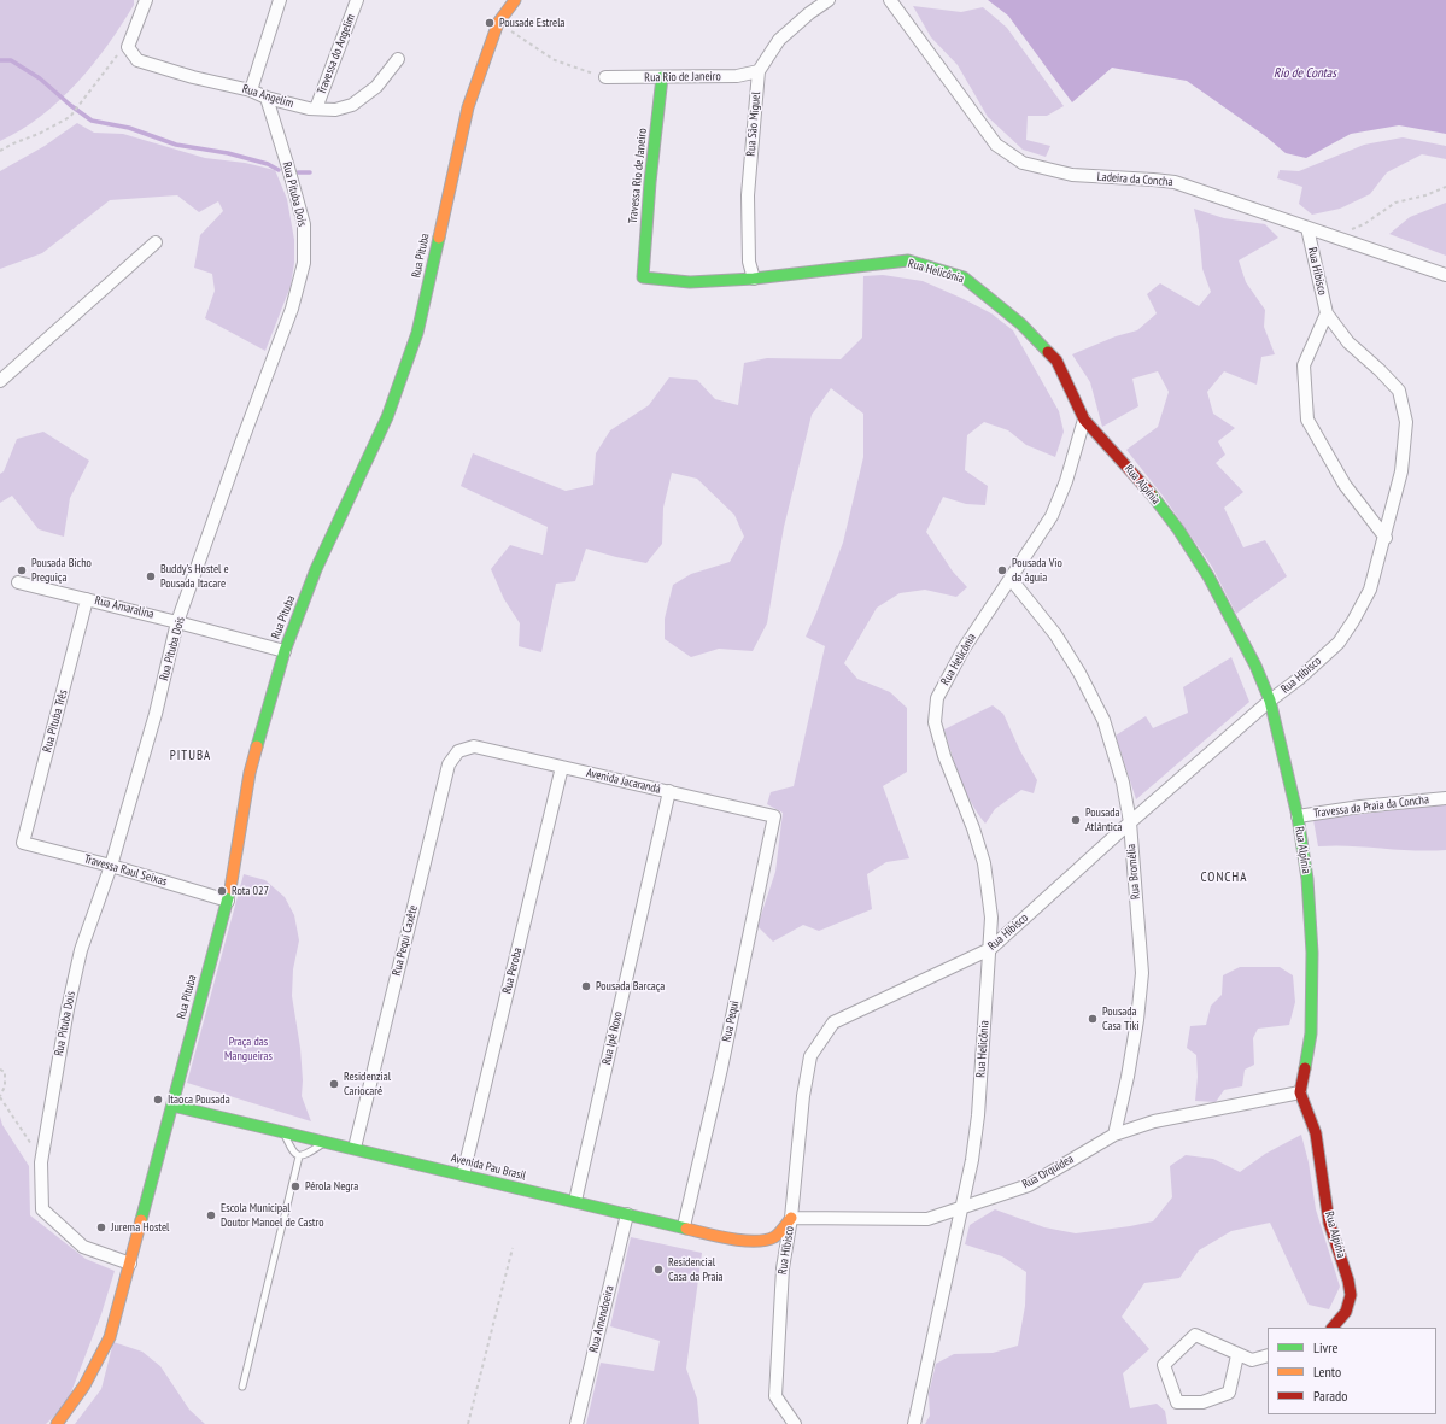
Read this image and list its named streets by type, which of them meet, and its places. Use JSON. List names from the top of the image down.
{
  "streets": {
    "street": [
      "Travessa do Angelim",
      "Rua Rio de Janeiro",
      "Rua Angelim",
      "Rua São Miguel",
      "Travessa Rio de Janeiro",
      "Ladeira da Concha",
      "Rua Pituba Dois",
      "Rua Pituba",
      "Rua Helicônia",
      "Rua Hibisco",
      "Rua Alpínia",
      "Rua Amaralina",
      "Rua Pituba Três",
      "Avenida Jacarandá",
      "Travessa da Praia da Concha",
      "Travessa Raul Seixas",
      "Rua Bromélia",
      "Rua Pequi Caxête",
      "Rua Peroba",
      "Rua Pequi",
      "Rua Ipê Roxo",
      "Avenida Pau Brasil",
      "Rua Orquídea",
      "Rua Amendoeira"
    ]
  },
  "crossings": [
    ["Travessa do Angelim", "Rua Angelim"],
    ["Rua Rio de Janeiro", "Rua São Miguel"],
    ["Rua Rio de Janeiro", "Travessa Rio de Janeiro"],
    ["Rua Angelim", "Rua Pituba Dois"],
    ["Rua São Miguel", "Rua Helicônia"],
    ["Travessa Rio de Janeiro", "Rua Helicônia"],
    ["Ladeira da Concha", "Rua Hibisco"],
    ["Rua Pituba Dois", "Rua Pituba"],
    ["Rua Pituba Dois", "Rua Amaralina"],
    ["Rua Pituba Dois", "Travessa Raul Seixas"],
    ["Rua Pituba", "Rua Amaralina"],
    ["Rua Pituba", "Travessa Raul Seixas"],
    ["Rua Pituba", "Avenida Pau Brasil"],
    ["Rua Helicônia", "Rua Hibisco"],
    ["Rua Helicônia", "Rua Alpínia"],
    ["Rua Helicônia", "Rua Bromélia"],
    ["Rua Helicônia", "Rua Orquídea"],
    ["Rua Hibisco", "Rua Alpínia"],
    ["Rua Hibisco", "Rua Bromélia"],
    ["Rua Hibisco", "Avenida Pau Brasil"],
    ["Rua Hibisco", "Rua Orquídea"],
    ["Rua Alpínia", "Travessa da Praia da Concha"],
    ["Rua Alpínia", "Rua Orquídea"],
    ["Rua Amaralina", "Rua Pituba Três"],
    ["Rua Pituba Três", "Travessa Raul Seixas"],
    ["Avenida Jacarandá", "Rua Pequi Caxête"],
    ["Avenida Jacarandá", "Rua Peroba"],
    ["Avenida Jacarandá", "Rua Pequi"],
    ["Avenida Jacarandá", "Rua Ipê Roxo"],
    ["Rua Bromélia", "Rua Orquídea"],
    ["Rua Pequi Caxête", "Avenida Pau Brasil"],
    ["Rua Peroba", "Avenida Pau Brasil"],
    ["Rua Pequi", "Avenida Pau Brasil"],
    ["Rua Ipê Roxo", "Avenida Pau Brasil"],
    ["Avenida Pau Brasil", "Rua Orquídea"],
    ["Avenida Pau Brasil", "Rua Amendoeira"]
  ],
  "districts": ["PITUBA", "CONCHA"],
  "water": ["Rio de Contas"],
  "parks": ["Praça das Mangueiras"],
  "places": [
    "Pousade Estrela",
    "Pousada Bicho Preguiça",
    "Pousada Vio da águia",
    "Buddy's Hostel e Pousada Itacare",
    "Pousada Atlântica",
    "Rota 027",
    "Pousada Barcaça",
    "Pousada Casa Tiki",
    "Residenzial Cariocaré",
    "Itaoca Pousada",
    "Pérola Negra",
    "Escola Municipal Doutor Manoel de Castro",
    "Jurema Hostel",
    "Residencial Casa da Praia"
  ],
  "legend": ["Livre", "Lento", "Parado"]
}
